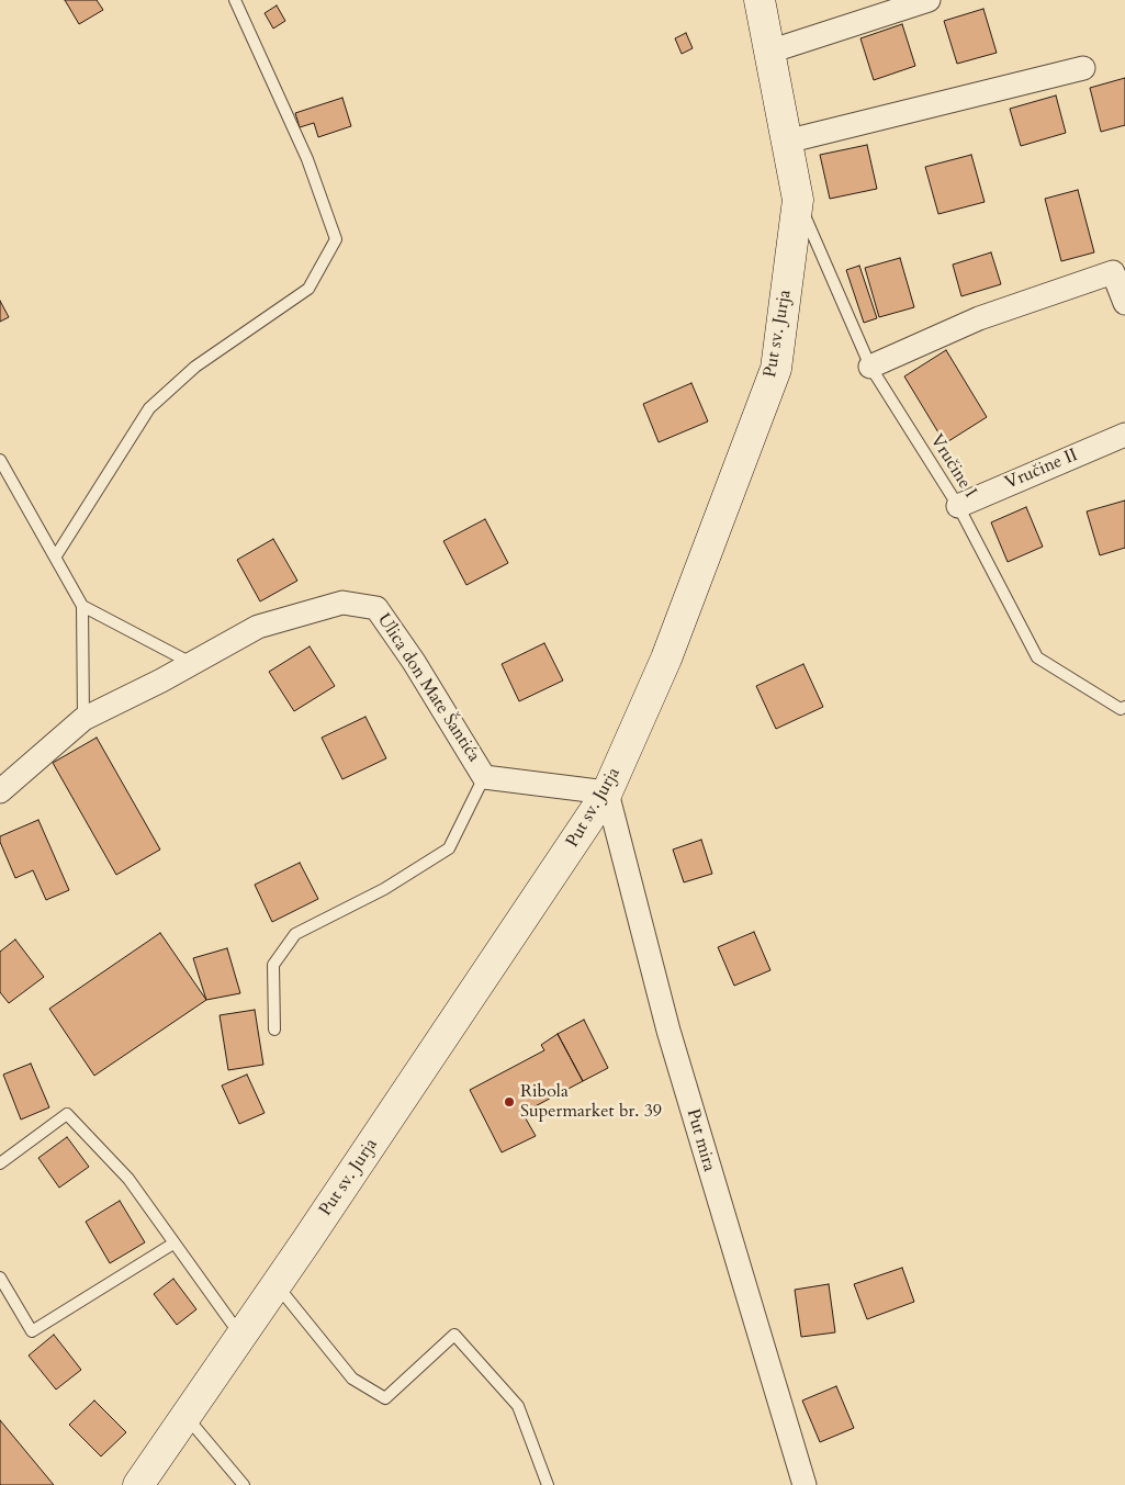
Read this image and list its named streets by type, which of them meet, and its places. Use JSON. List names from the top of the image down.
{
  "streets": {
    "street": [
      "Put sv. Jurja",
      "Vručine II",
      "Ulica don Mate Šantića",
      "Put mira"
    ],
    "lane": ["Vručine I"]
  },
  "crossings": [
    ["Put sv. Jurja", "Vručine I"],
    ["Put sv. Jurja", "Ulica don Mate Šantića"],
    ["Put sv. Jurja", "Put mira"],
    ["Vručine I", "Vručine II"],
    ["Ulica don Mate Šantića", "Put mira"]
  ],
  "places": ["Ribola Supermarket br. 39"]
}
